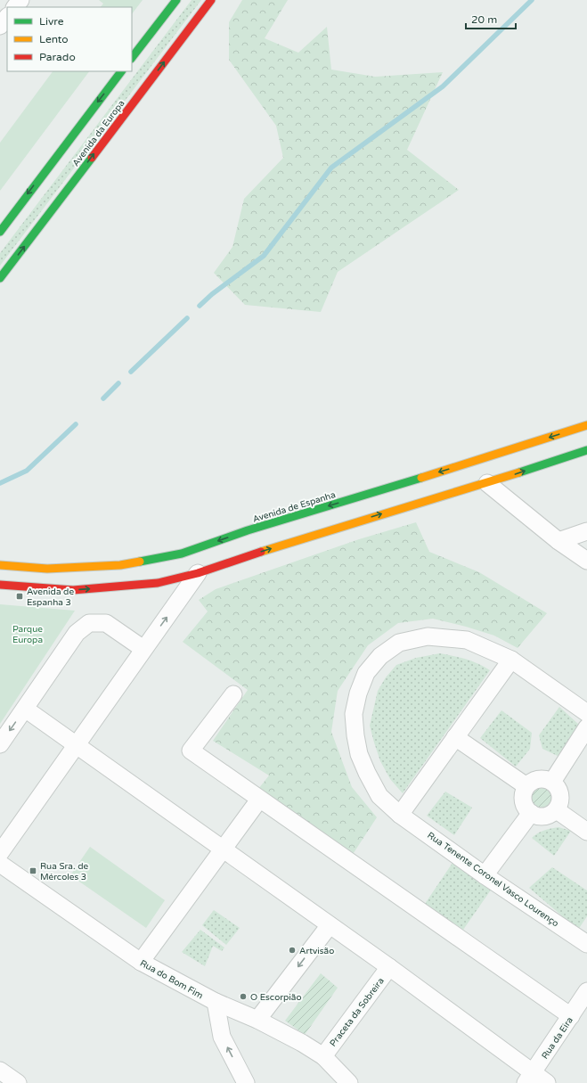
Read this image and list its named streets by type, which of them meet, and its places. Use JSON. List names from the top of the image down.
{
  "streets": {
    "main road": ["Avenida da Europa", "Avenida de Espanha"],
    "street": [
      "Rua Tenente Coronel Vasco Lourenço",
      "Rua do Bom Fim",
      "Praceta da Sobreira",
      "Rua da Eira"
    ]
  },
  "crossings": [
    ["Rua do Bom Fim", "Praceta da Sobreira"]
  ],
  "parks": ["Parque Europa"],
  "places": {
    "transit": ["Avenida de Espanha 3", "Rua Sra. de Mércoles 3"],
    "other": ["Artvisão", "O Escorpião"]
  },
  "legend": ["Livre", "Lento", "Parado"],
  "scale_bar": "20 m"
}
